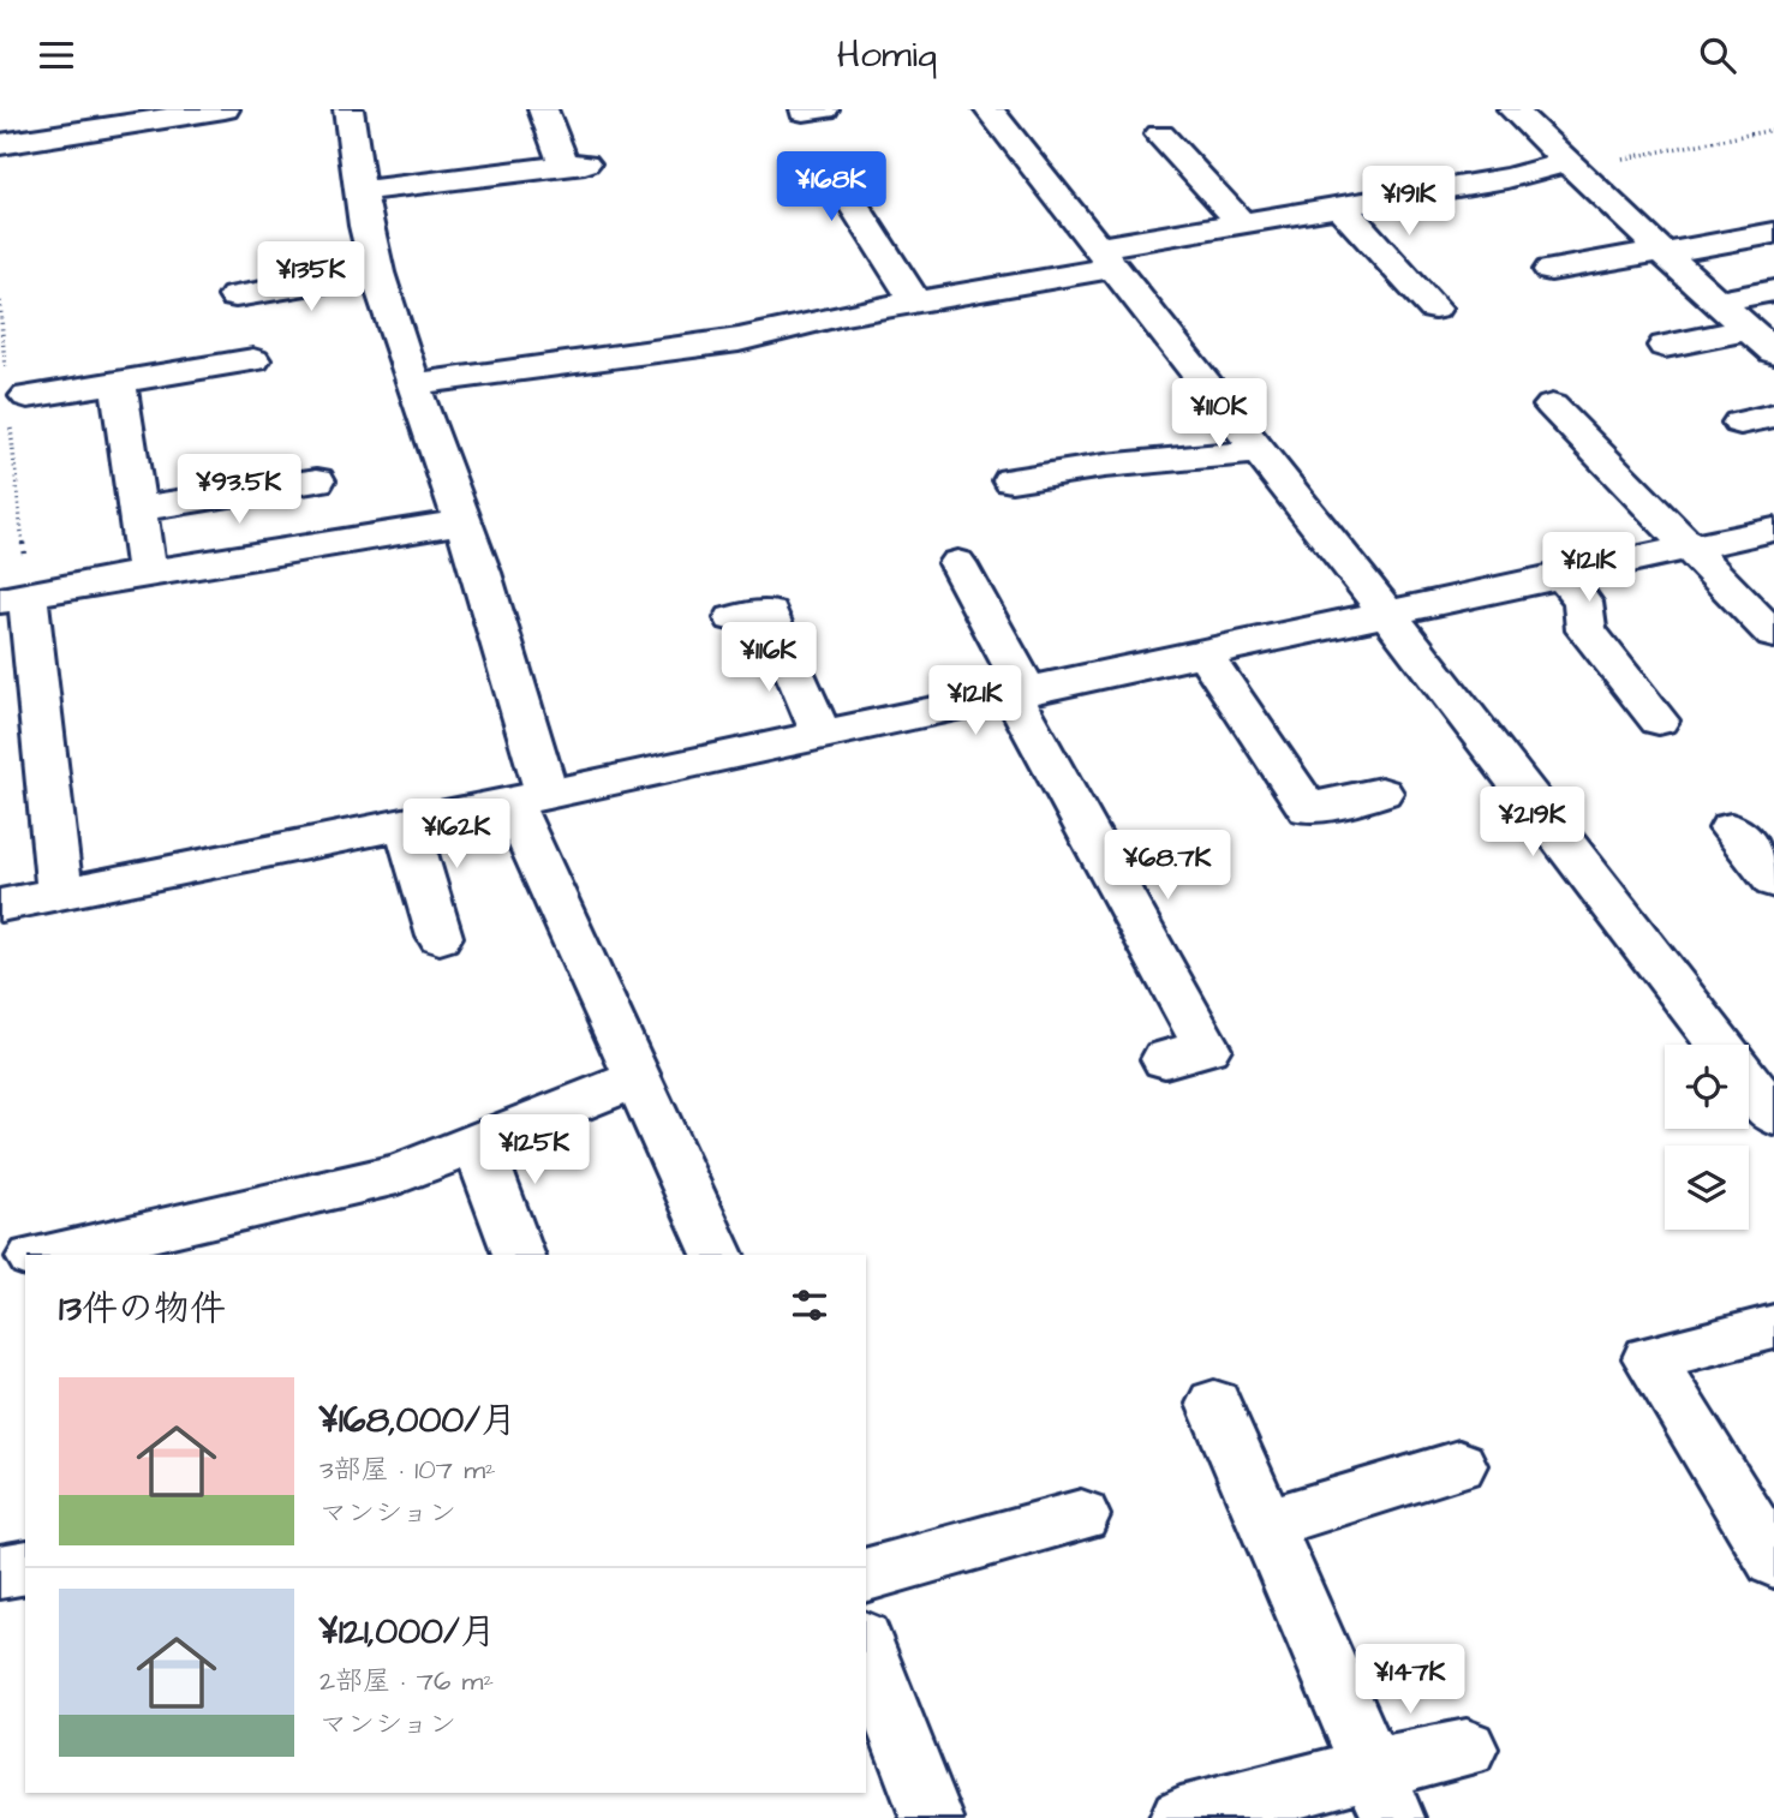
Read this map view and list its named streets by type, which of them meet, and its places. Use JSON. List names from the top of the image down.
{
  "page": {
    "header": "Homiq",
    "price": [
      "¥168K",
      "¥191K",
      "¥135K",
      "¥110K",
      "¥93.5K",
      "¥121K",
      "¥116K",
      "¥121K",
      "¥219K",
      "¥162K",
      "¥68.7K",
      "¥125K",
      "¥147K"
    ],
    "heading": "13件の物件",
    "list": [
      {
        "name": "¥168,000/月",
        "note": "3部屋 · 107 m² · マンション"
      },
      {
        "name": "¥121,000/月",
        "note": "2部屋 · 76 m² · マンション"
      }
    ]
  }
}
